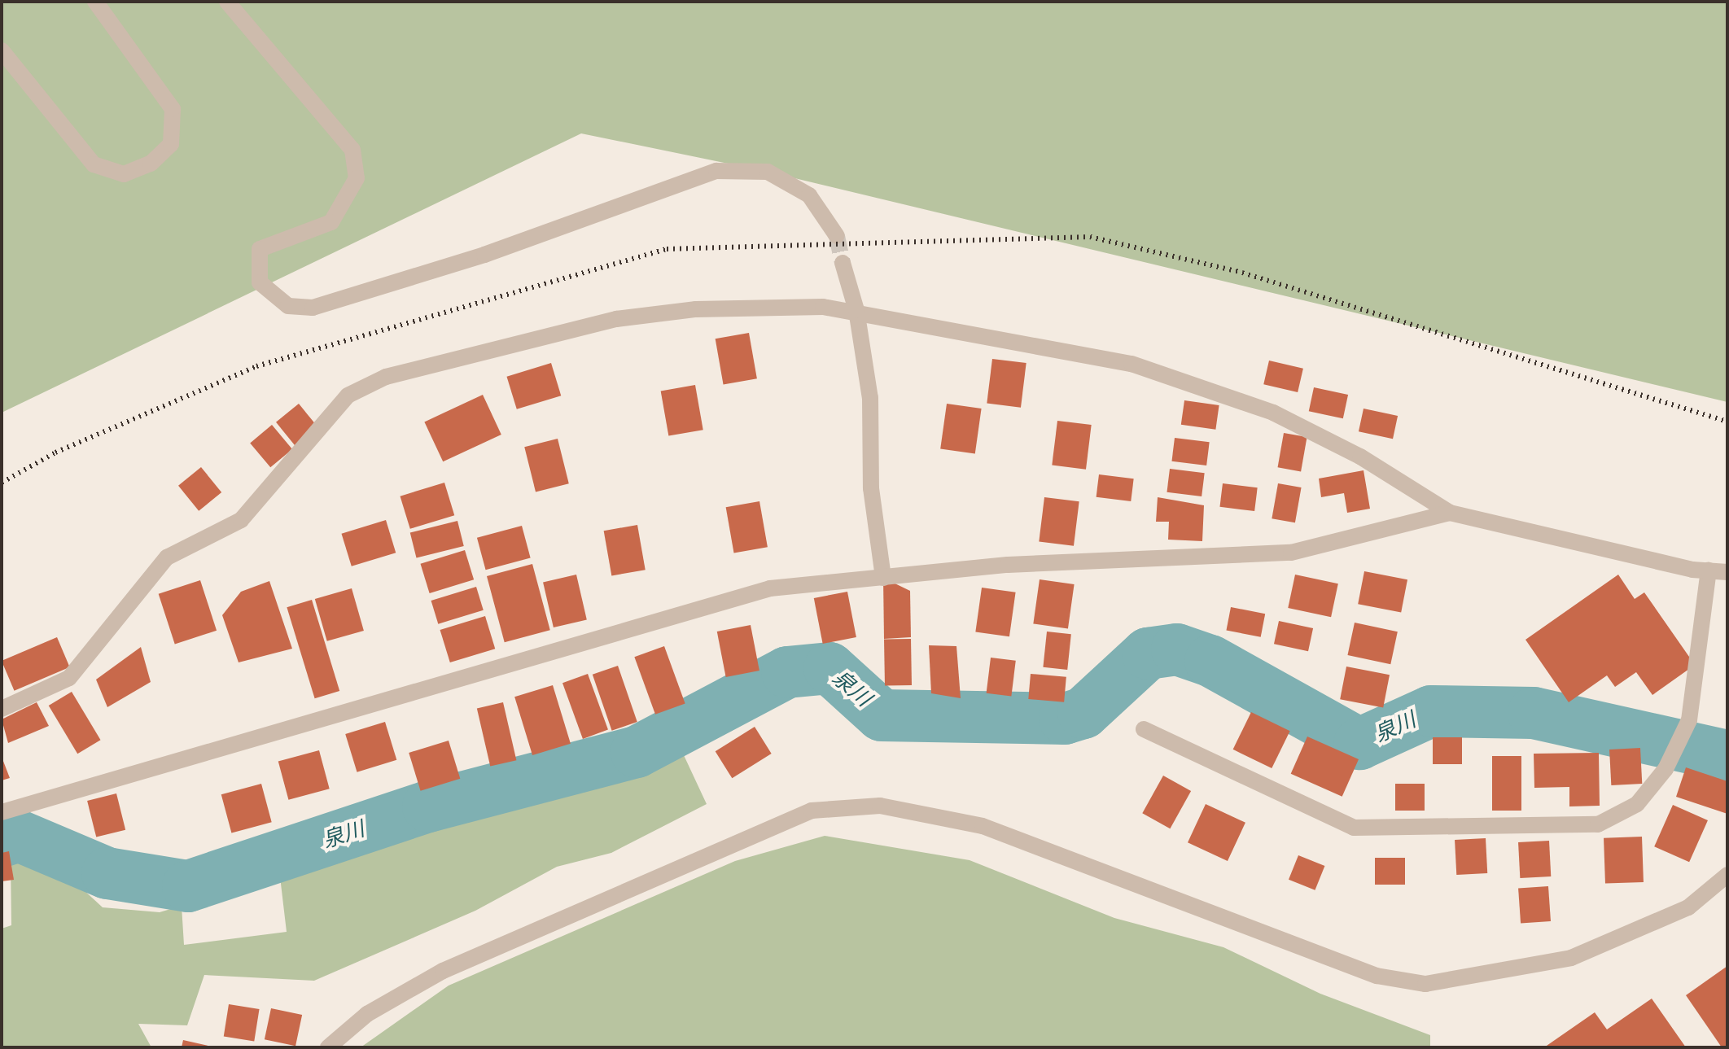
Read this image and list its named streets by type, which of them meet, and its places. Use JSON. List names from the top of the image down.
{
  "water": ["泉川"]
}
